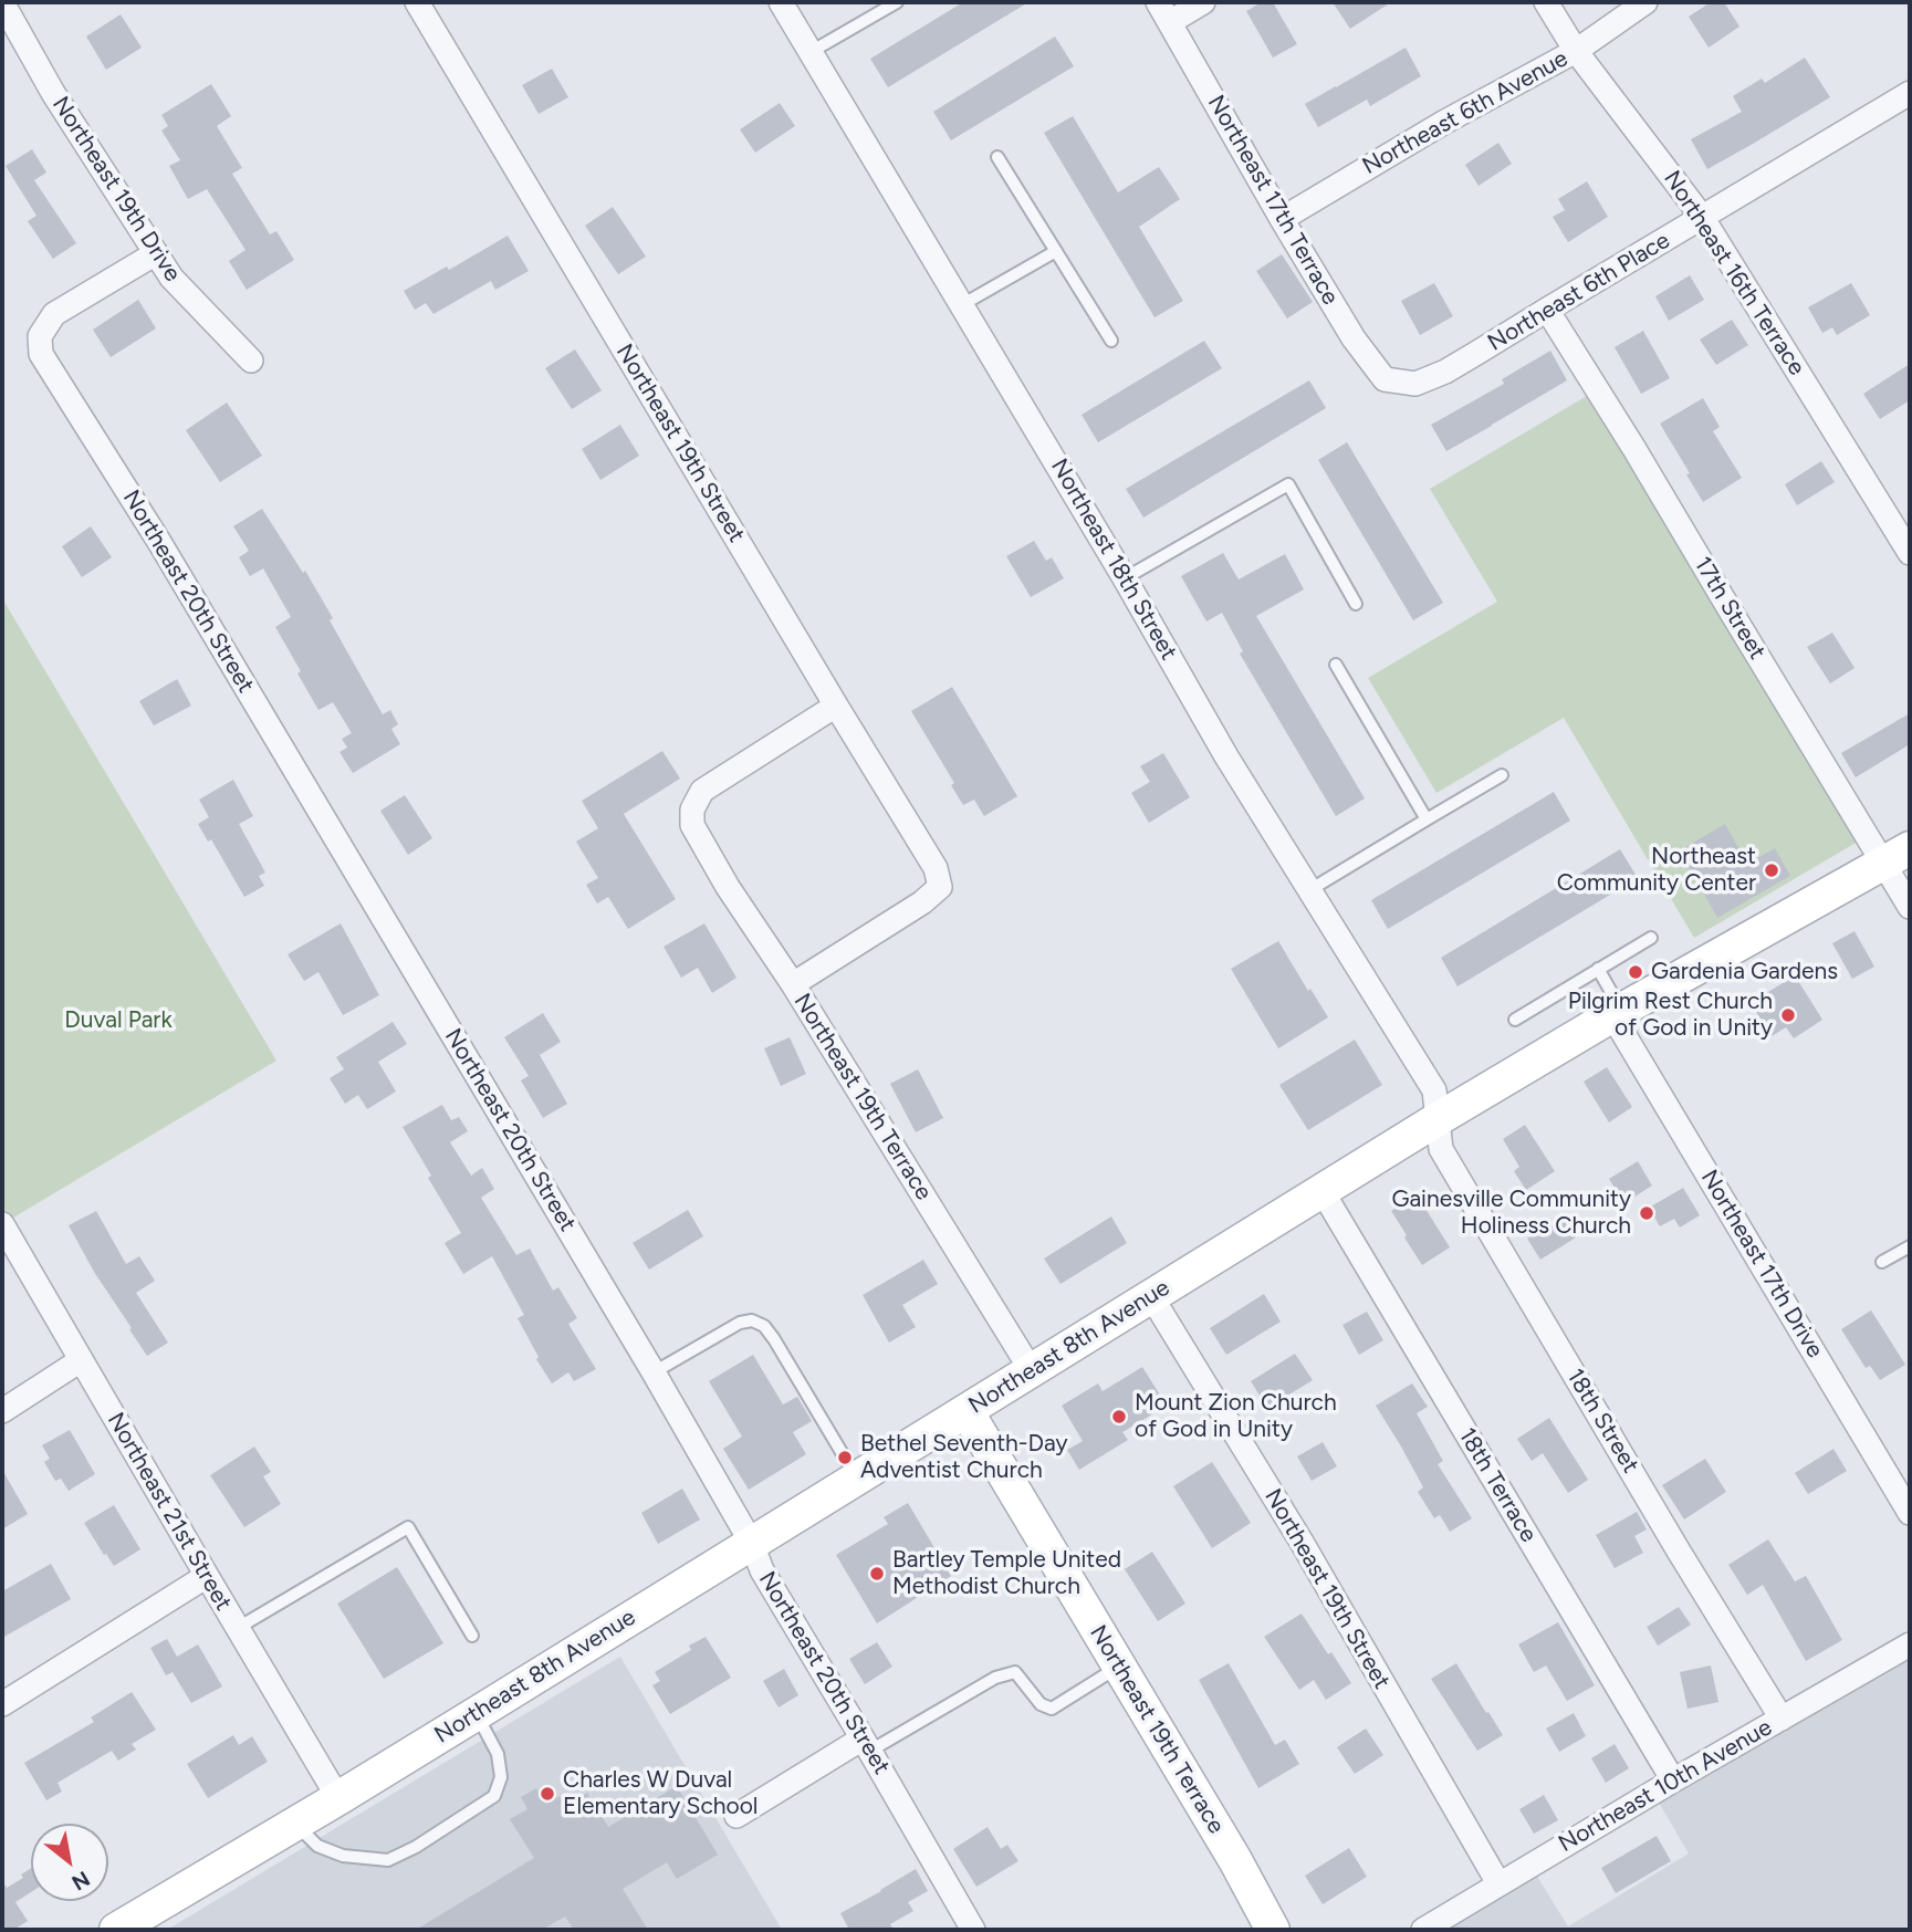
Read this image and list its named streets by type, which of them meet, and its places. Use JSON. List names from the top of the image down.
{
  "streets": {
    "street": [
      "Northeast 6th Avenue",
      "Northeast 19th Drive",
      "Northeast 17th Terrace",
      "Northeast 16th Terrace",
      "Northeast 6th Place",
      "Northeast 19th Street",
      "Northeast 18th Street",
      "Northeast 20th Street",
      "17th Street",
      "Northeast 19th Terrace",
      "Northeast 17th Drive",
      "Northeast 8th Avenue",
      "18th Street",
      "18th Terrace",
      "Northeast 21st Street",
      "Northeast 10th Avenue"
    ]
  },
  "crossings": [
    ["Northeast 6th Avenue", "Northeast 17th Terrace"],
    ["Northeast 6th Avenue", "Northeast 16th Terrace"],
    ["Northeast 19th Drive", "Northeast 20th Street"],
    ["Northeast 17th Terrace", "Northeast 6th Place"],
    ["Northeast 16th Terrace", "Northeast 6th Place"],
    ["Northeast 6th Place", "17th Street"],
    ["Northeast 19th Street", "Northeast 19th Terrace"],
    ["Northeast 19th Street", "Northeast 8th Avenue"],
    ["Northeast 19th Street", "Northeast 10th Avenue"],
    ["Northeast 18th Street", "Northeast 8th Avenue"],
    ["Northeast 18th Street", "18th Street"],
    ["Northeast 20th Street", "Northeast 8th Avenue"],
    ["17th Street", "Northeast 8th Avenue"],
    ["Northeast 19th Terrace", "Northeast 8th Avenue"],
    ["Northeast 17th Drive", "Northeast 8th Avenue"],
    ["Northeast 8th Avenue", "18th Street"],
    ["Northeast 8th Avenue", "18th Terrace"],
    ["Northeast 8th Avenue", "Northeast 21st Street"],
    ["18th Street", "Northeast 10th Avenue"],
    ["18th Terrace", "Northeast 10th Avenue"]
  ],
  "parks": ["Duval Park"],
  "places": [
    "Northeast Community Center",
    "Gardenia Gardens",
    "Pilgrim Rest Church of God in Unity",
    "Gainesville Community Holiness Church",
    "Mount Zion Church of God in Unity",
    "Bethel Seventh-Day Adventist Church",
    "Bartley Temple United Methodist Church",
    "Charles W Duval Elementary School"
  ],
  "north": "bottom right"
}
